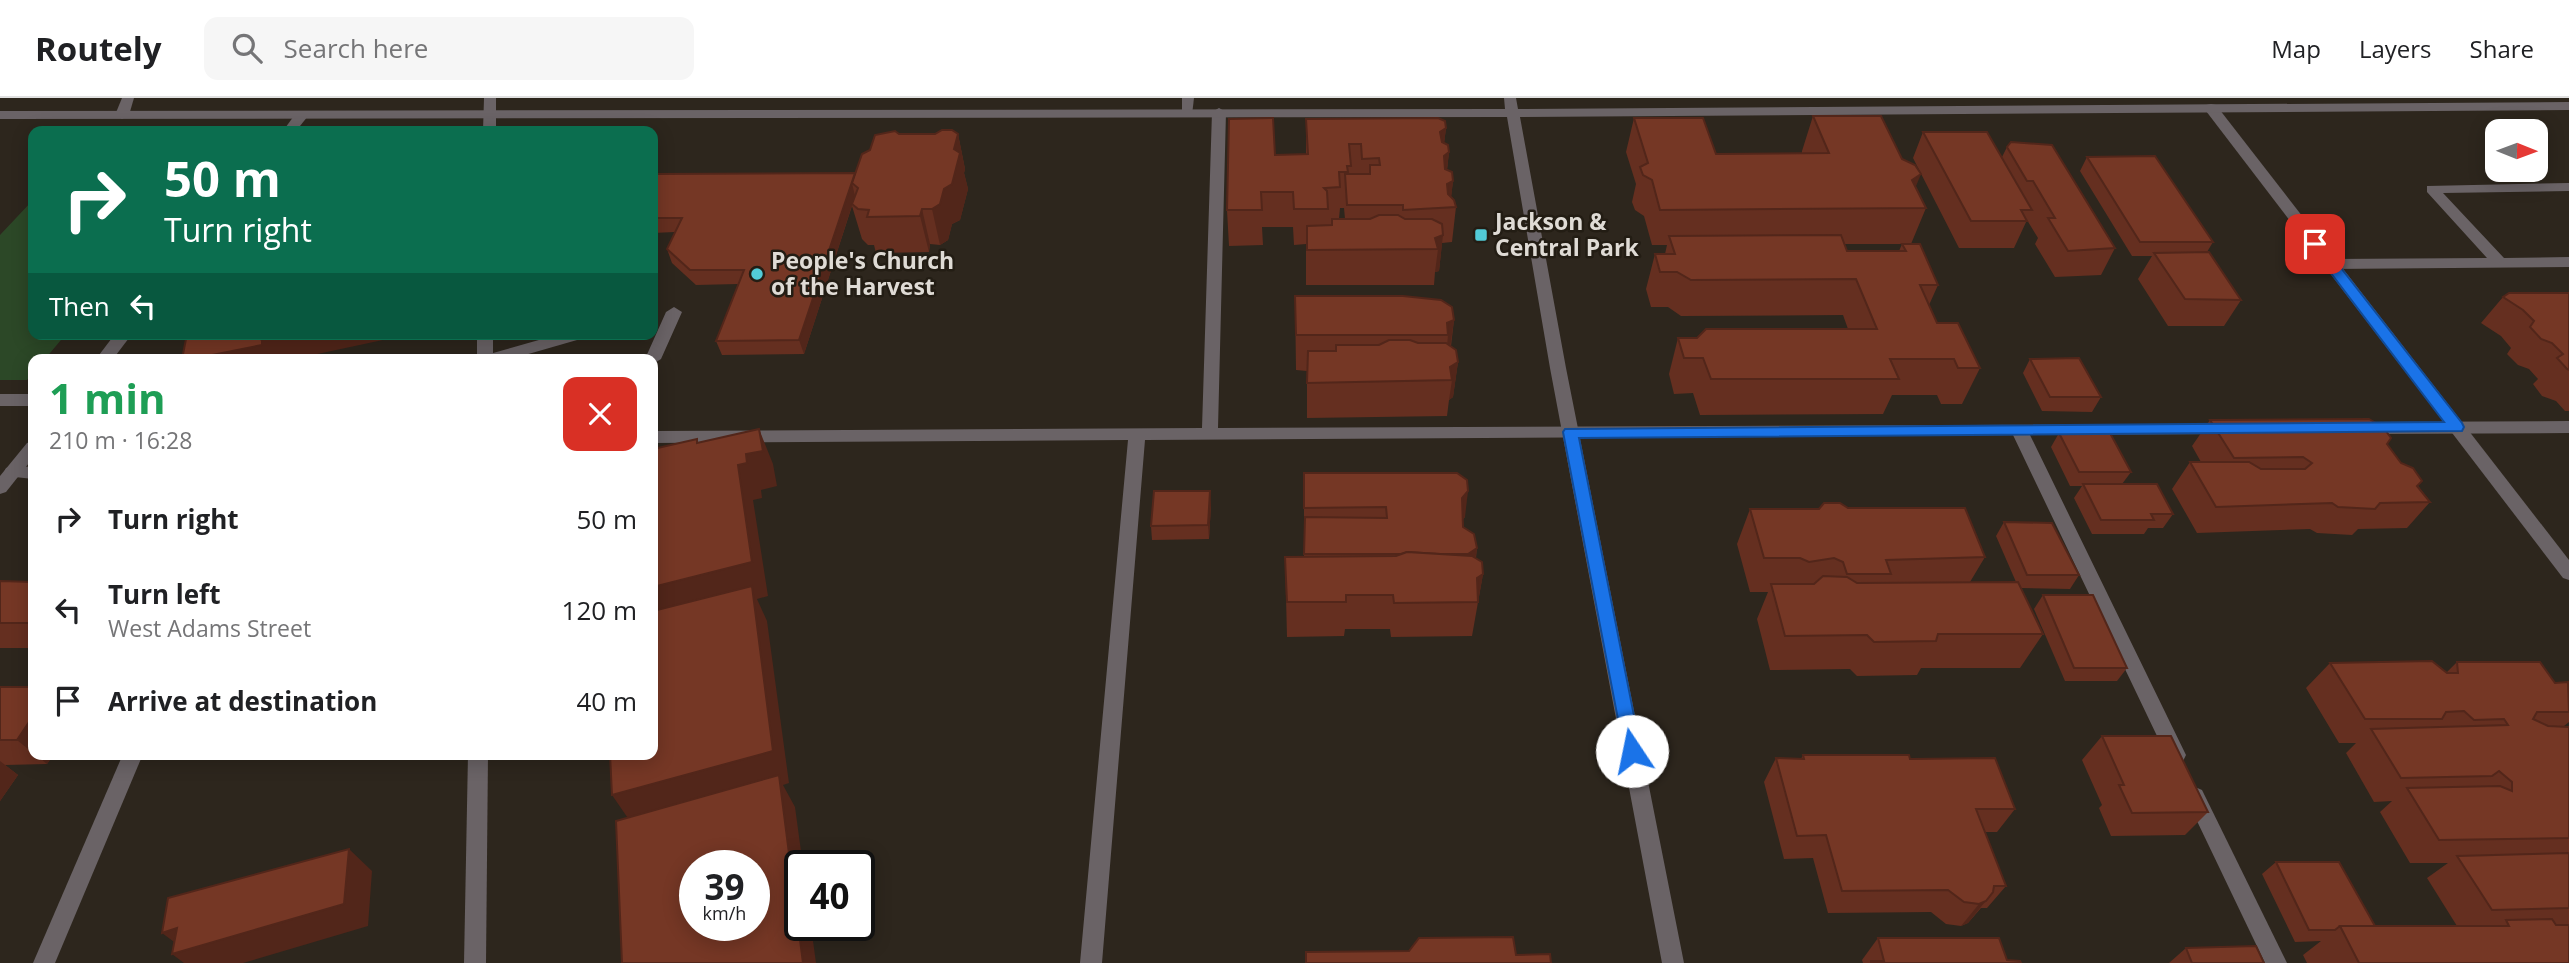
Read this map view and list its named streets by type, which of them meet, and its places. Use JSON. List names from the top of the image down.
{
  "places": {
    "transit": ["Jackson & Central Park"],
    "other": ["People's Church of the Harvest"]
  },
  "north": "right",
  "page": {
    "header": "Routely",
    "search": "Search here",
    "nav": ["Map", "Layers", "Share"],
    "turn": ["50 m", "Turn right"],
    "then": "Then",
    "heading": ["1 min", "210 m · 16:28"],
    "list": [
      {
        "name": "Turn right",
        "value": "50 m"
      },
      {
        "name": "Turn left",
        "note": "West Adams Street",
        "value": "120 m"
      },
      {
        "name": "Arrive at destination",
        "value": "40 m"
      }
    ],
    "speed": "39 km/h",
    "limit": "40"
  }
}
